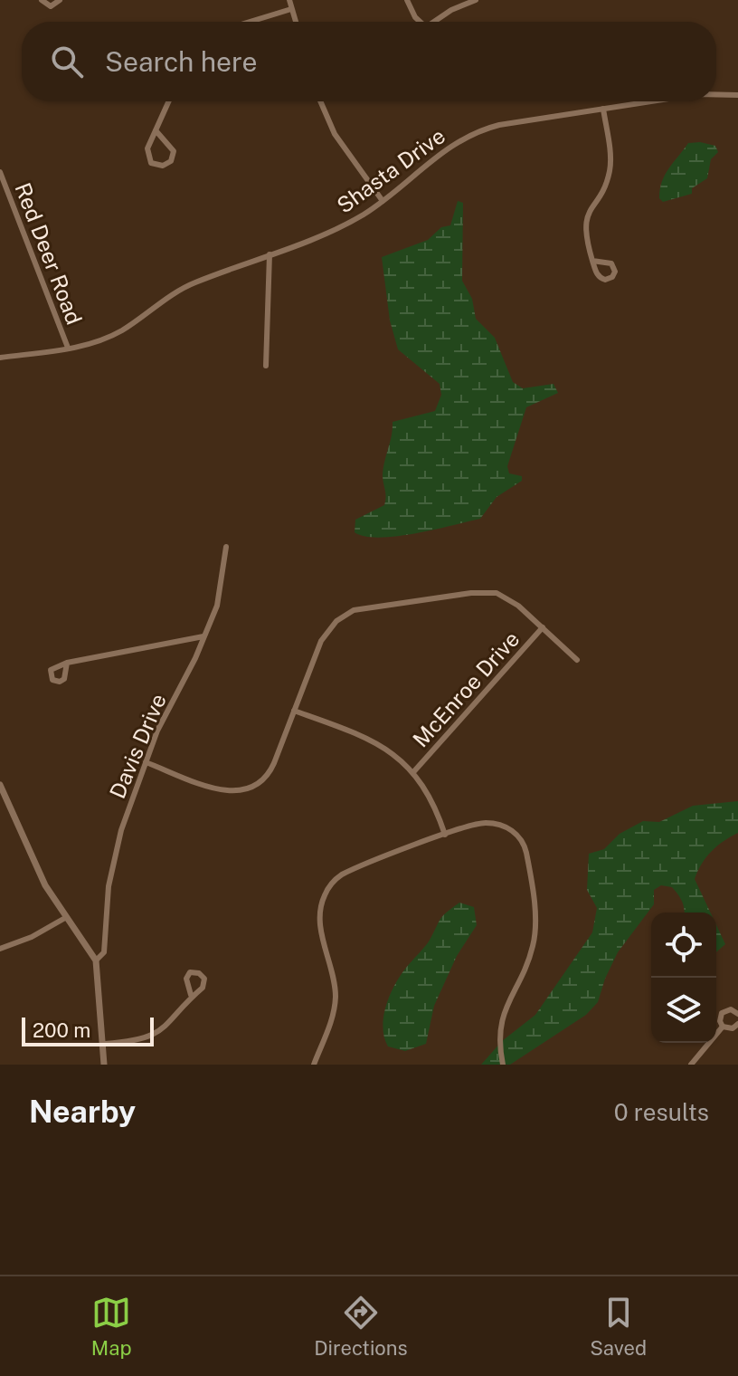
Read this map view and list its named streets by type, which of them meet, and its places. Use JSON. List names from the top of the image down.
{
  "streets": {
    "street": [
      "Shasta Drive",
      "Red Deer Road",
      "McEnroe Drive",
      "Davis Drive"
    ]
  },
  "crossings": [
    ["Shasta Drive", "Red Deer Road"]
  ],
  "scale_bar": "200 m",
  "page": {
    "search": "Search here",
    "scale": "200 m",
    "heading": ["Nearby", "0 results"],
    "nav": ["Map", "Directions", "Saved"]
  }
}
